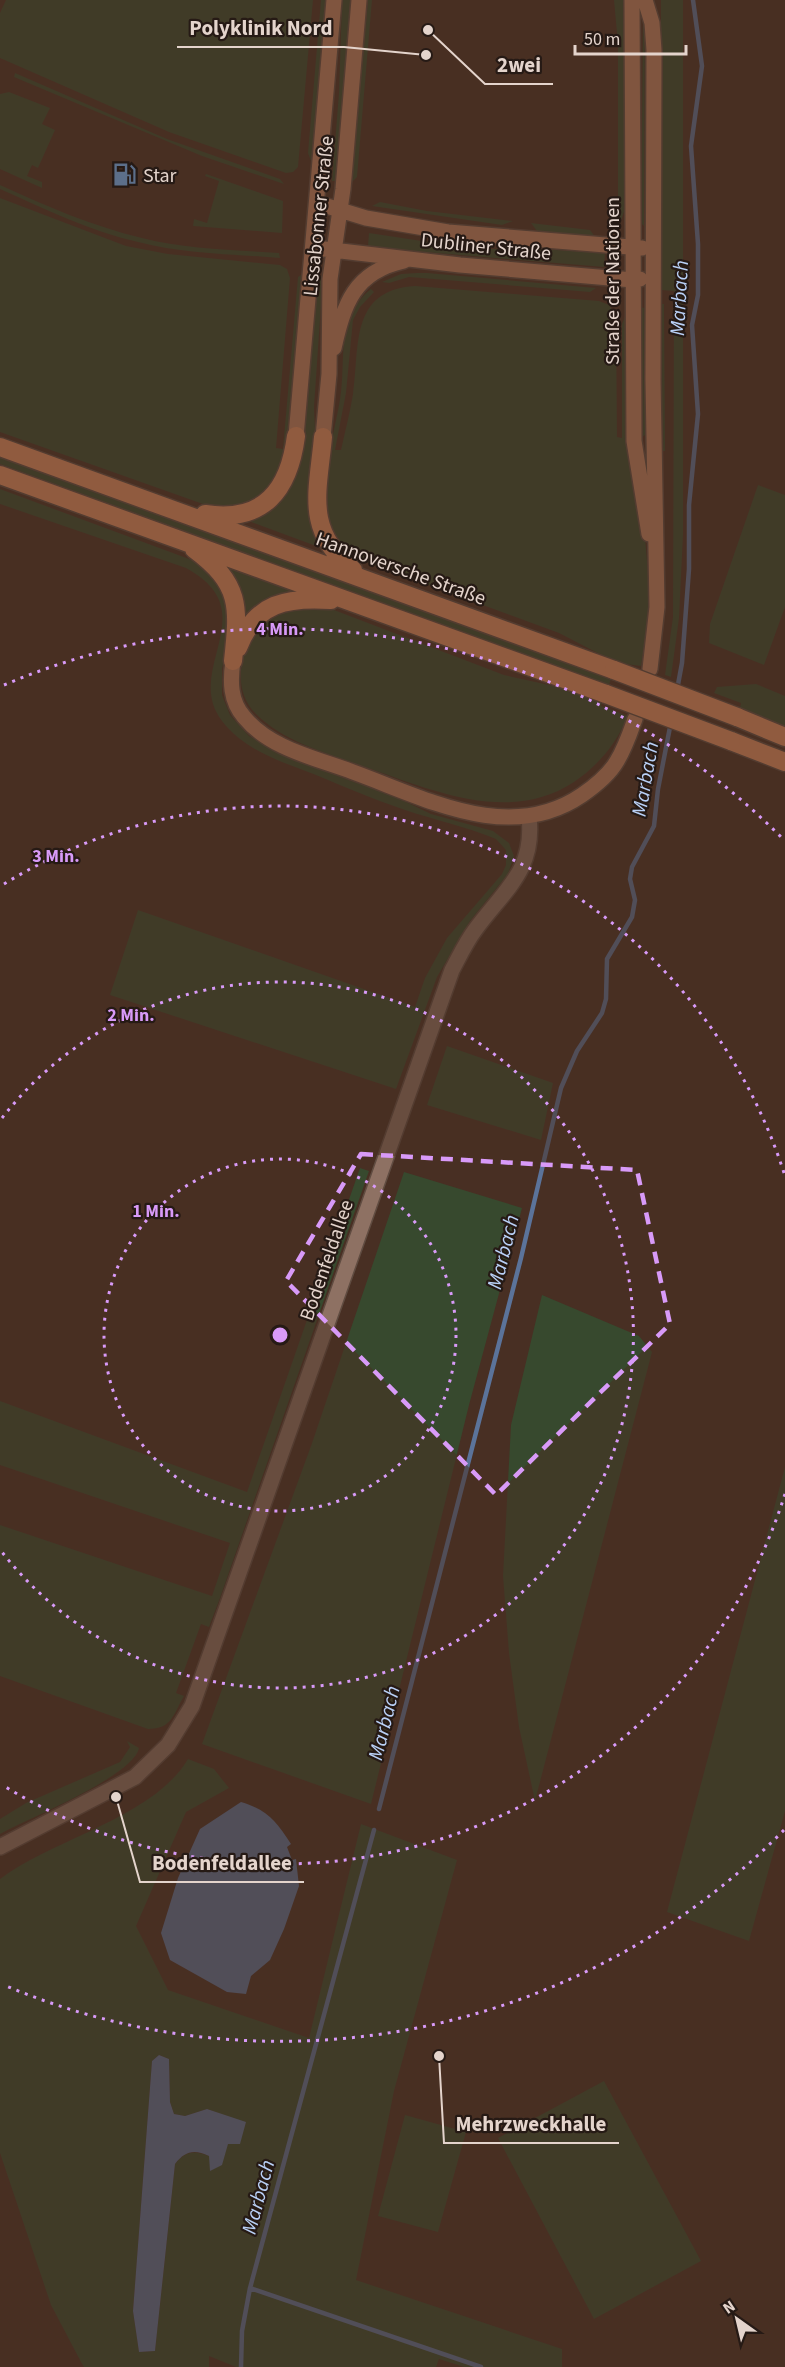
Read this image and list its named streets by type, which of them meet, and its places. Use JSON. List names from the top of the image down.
{
  "streets": {
    "highway": ["Hannoversche Straße"],
    "main road": ["Lissabonner Straße", "Dubliner Straße", "Straße der Nationen"],
    "street": ["Bodenfeldallee"]
  },
  "crossings": [
    ["Lissabonner Straße", "Dubliner Straße"],
    ["Dubliner Straße", "Straße der Nationen"]
  ],
  "water": ["Marbach"],
  "places": {
    "other": [
      "2wei",
      "Polyklinik Nord",
      "Bodenfeldallee",
      "Mehrzweckhalle"
    ],
    "fuel station": ["Star"]
  },
  "scale_bar": "50 m",
  "north": "top left",
  "rings": [
    "4 Min.",
    "3 Min.",
    "2 Min.",
    "1 Min."
  ]
}
